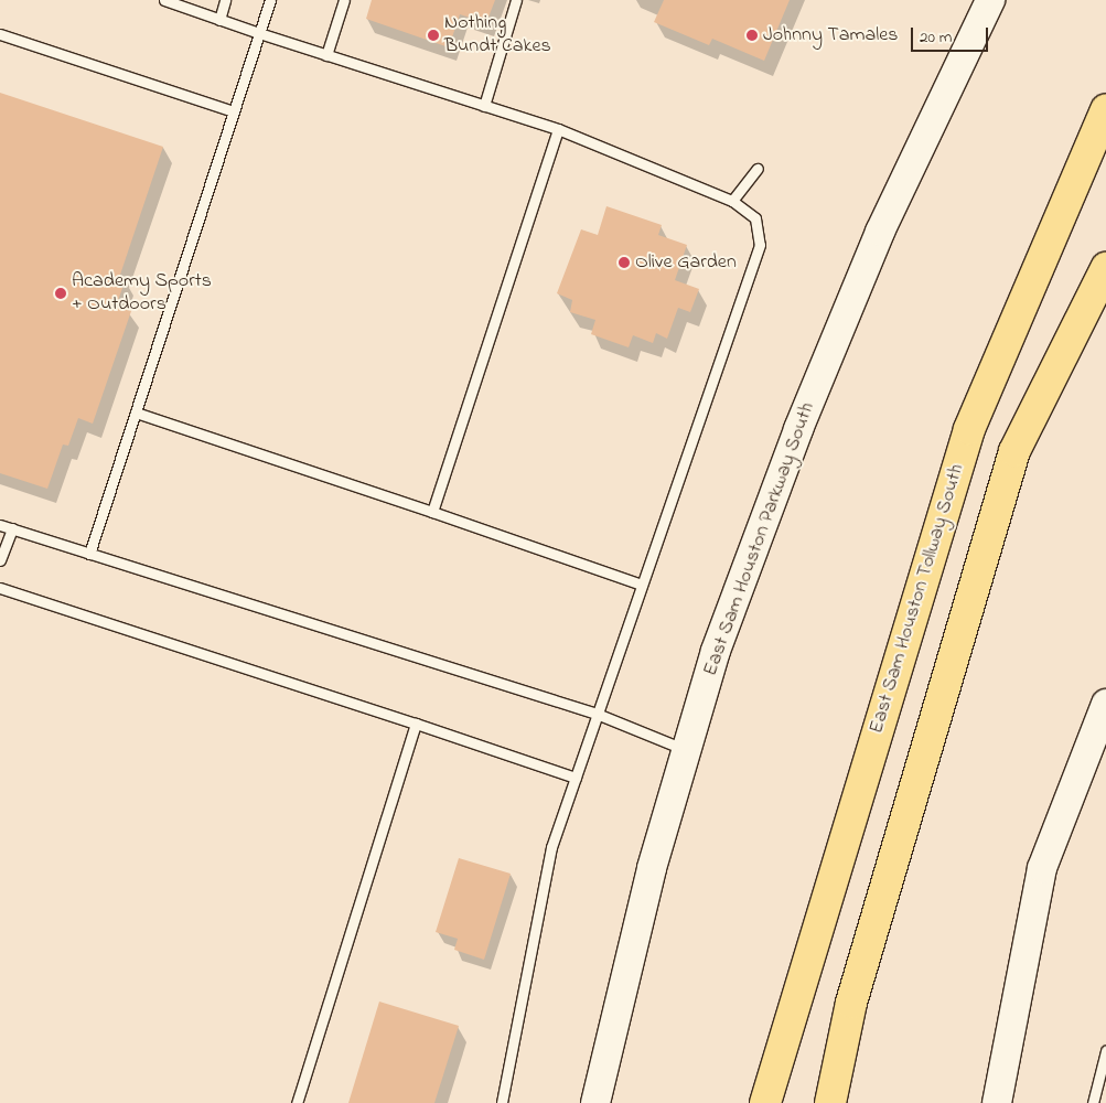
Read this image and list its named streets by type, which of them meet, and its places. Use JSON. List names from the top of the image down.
{
  "streets": {
    "highway": ["East Sam Houston Tollway South"],
    "main road": ["East Sam Houston Parkway South"]
  },
  "places": [
    "Nothing Bundt Cakes",
    "Johnny Tamales",
    "Olive Garden",
    "Academy Sports + Outdoors"
  ],
  "scale_bar": "20 m"
}
